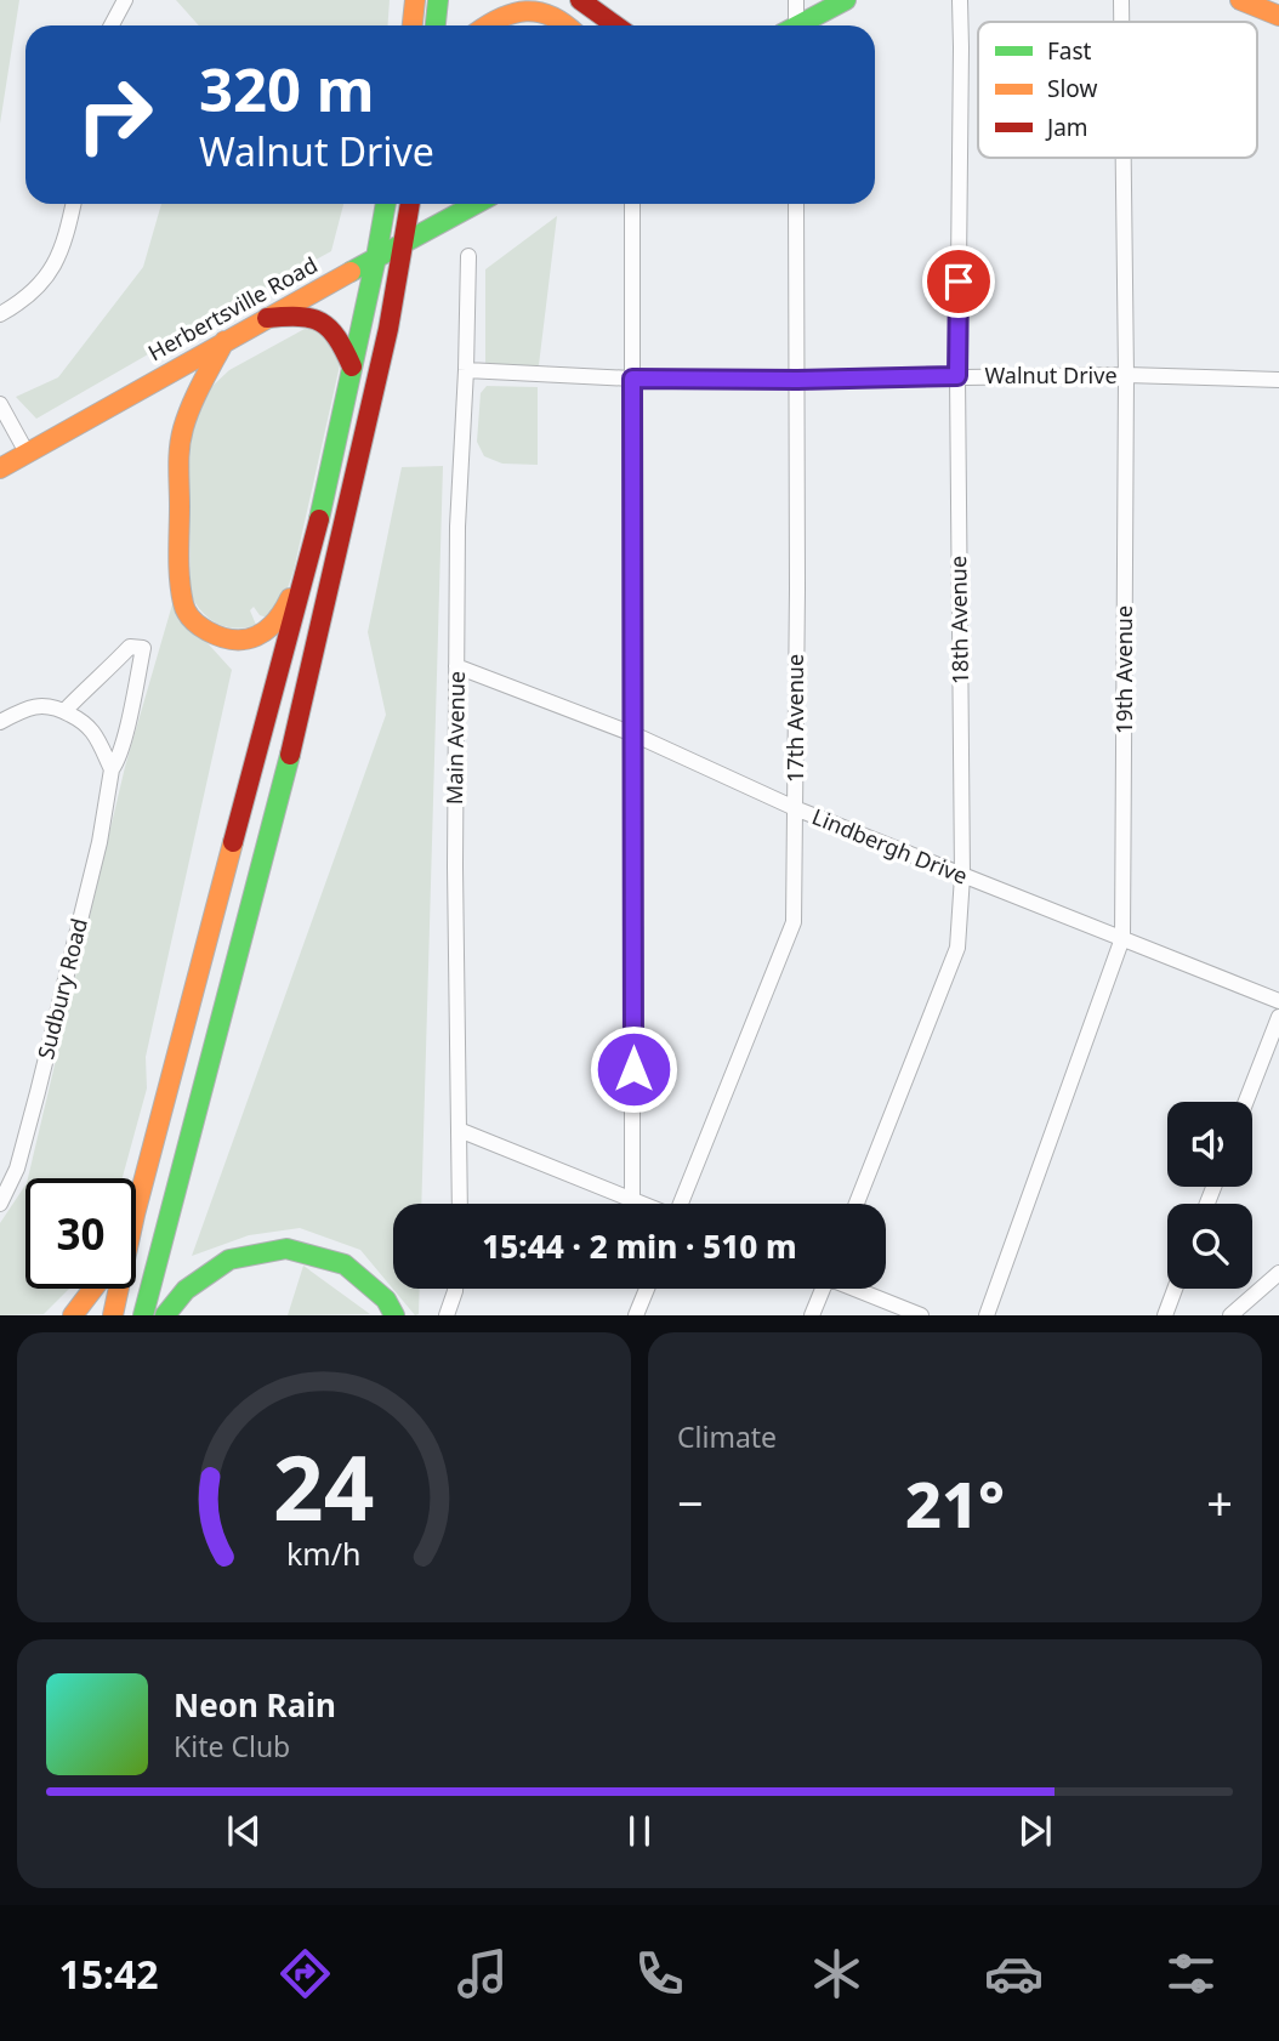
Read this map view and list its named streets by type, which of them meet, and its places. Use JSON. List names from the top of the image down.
{
  "streets": {
    "main road": ["Herbertsville Road"],
    "street": [
      "Walnut Drive",
      "18th Avenue",
      "19th Avenue",
      "17th Avenue",
      "Main Avenue",
      "Lindbergh Drive",
      "Sudbury Road"
    ]
  },
  "crossings": [
    ["Walnut Drive", "18th Avenue"],
    ["Walnut Drive", "19th Avenue"],
    ["Walnut Drive", "17th Avenue"],
    ["Walnut Drive", "Main Avenue"],
    ["18th Avenue", "Lindbergh Drive"],
    ["19th Avenue", "Lindbergh Drive"],
    ["17th Avenue", "Lindbergh Drive"],
    ["Main Avenue", "Lindbergh Drive"]
  ],
  "legend": ["Fast", "Slow", "Jam"],
  "page": {
    "turn": ["320 m", "Walnut Drive"],
    "limit": "30",
    "trip": "15:44 · 2 min · 510 m",
    "tile": "Climate",
    "heat": ["−", "21°", "+"],
    "song": ["Neon Rain", "Kite Club"],
    "tabs": "15:42",
    "gauge": ["24", "km/h"]
  }
}
